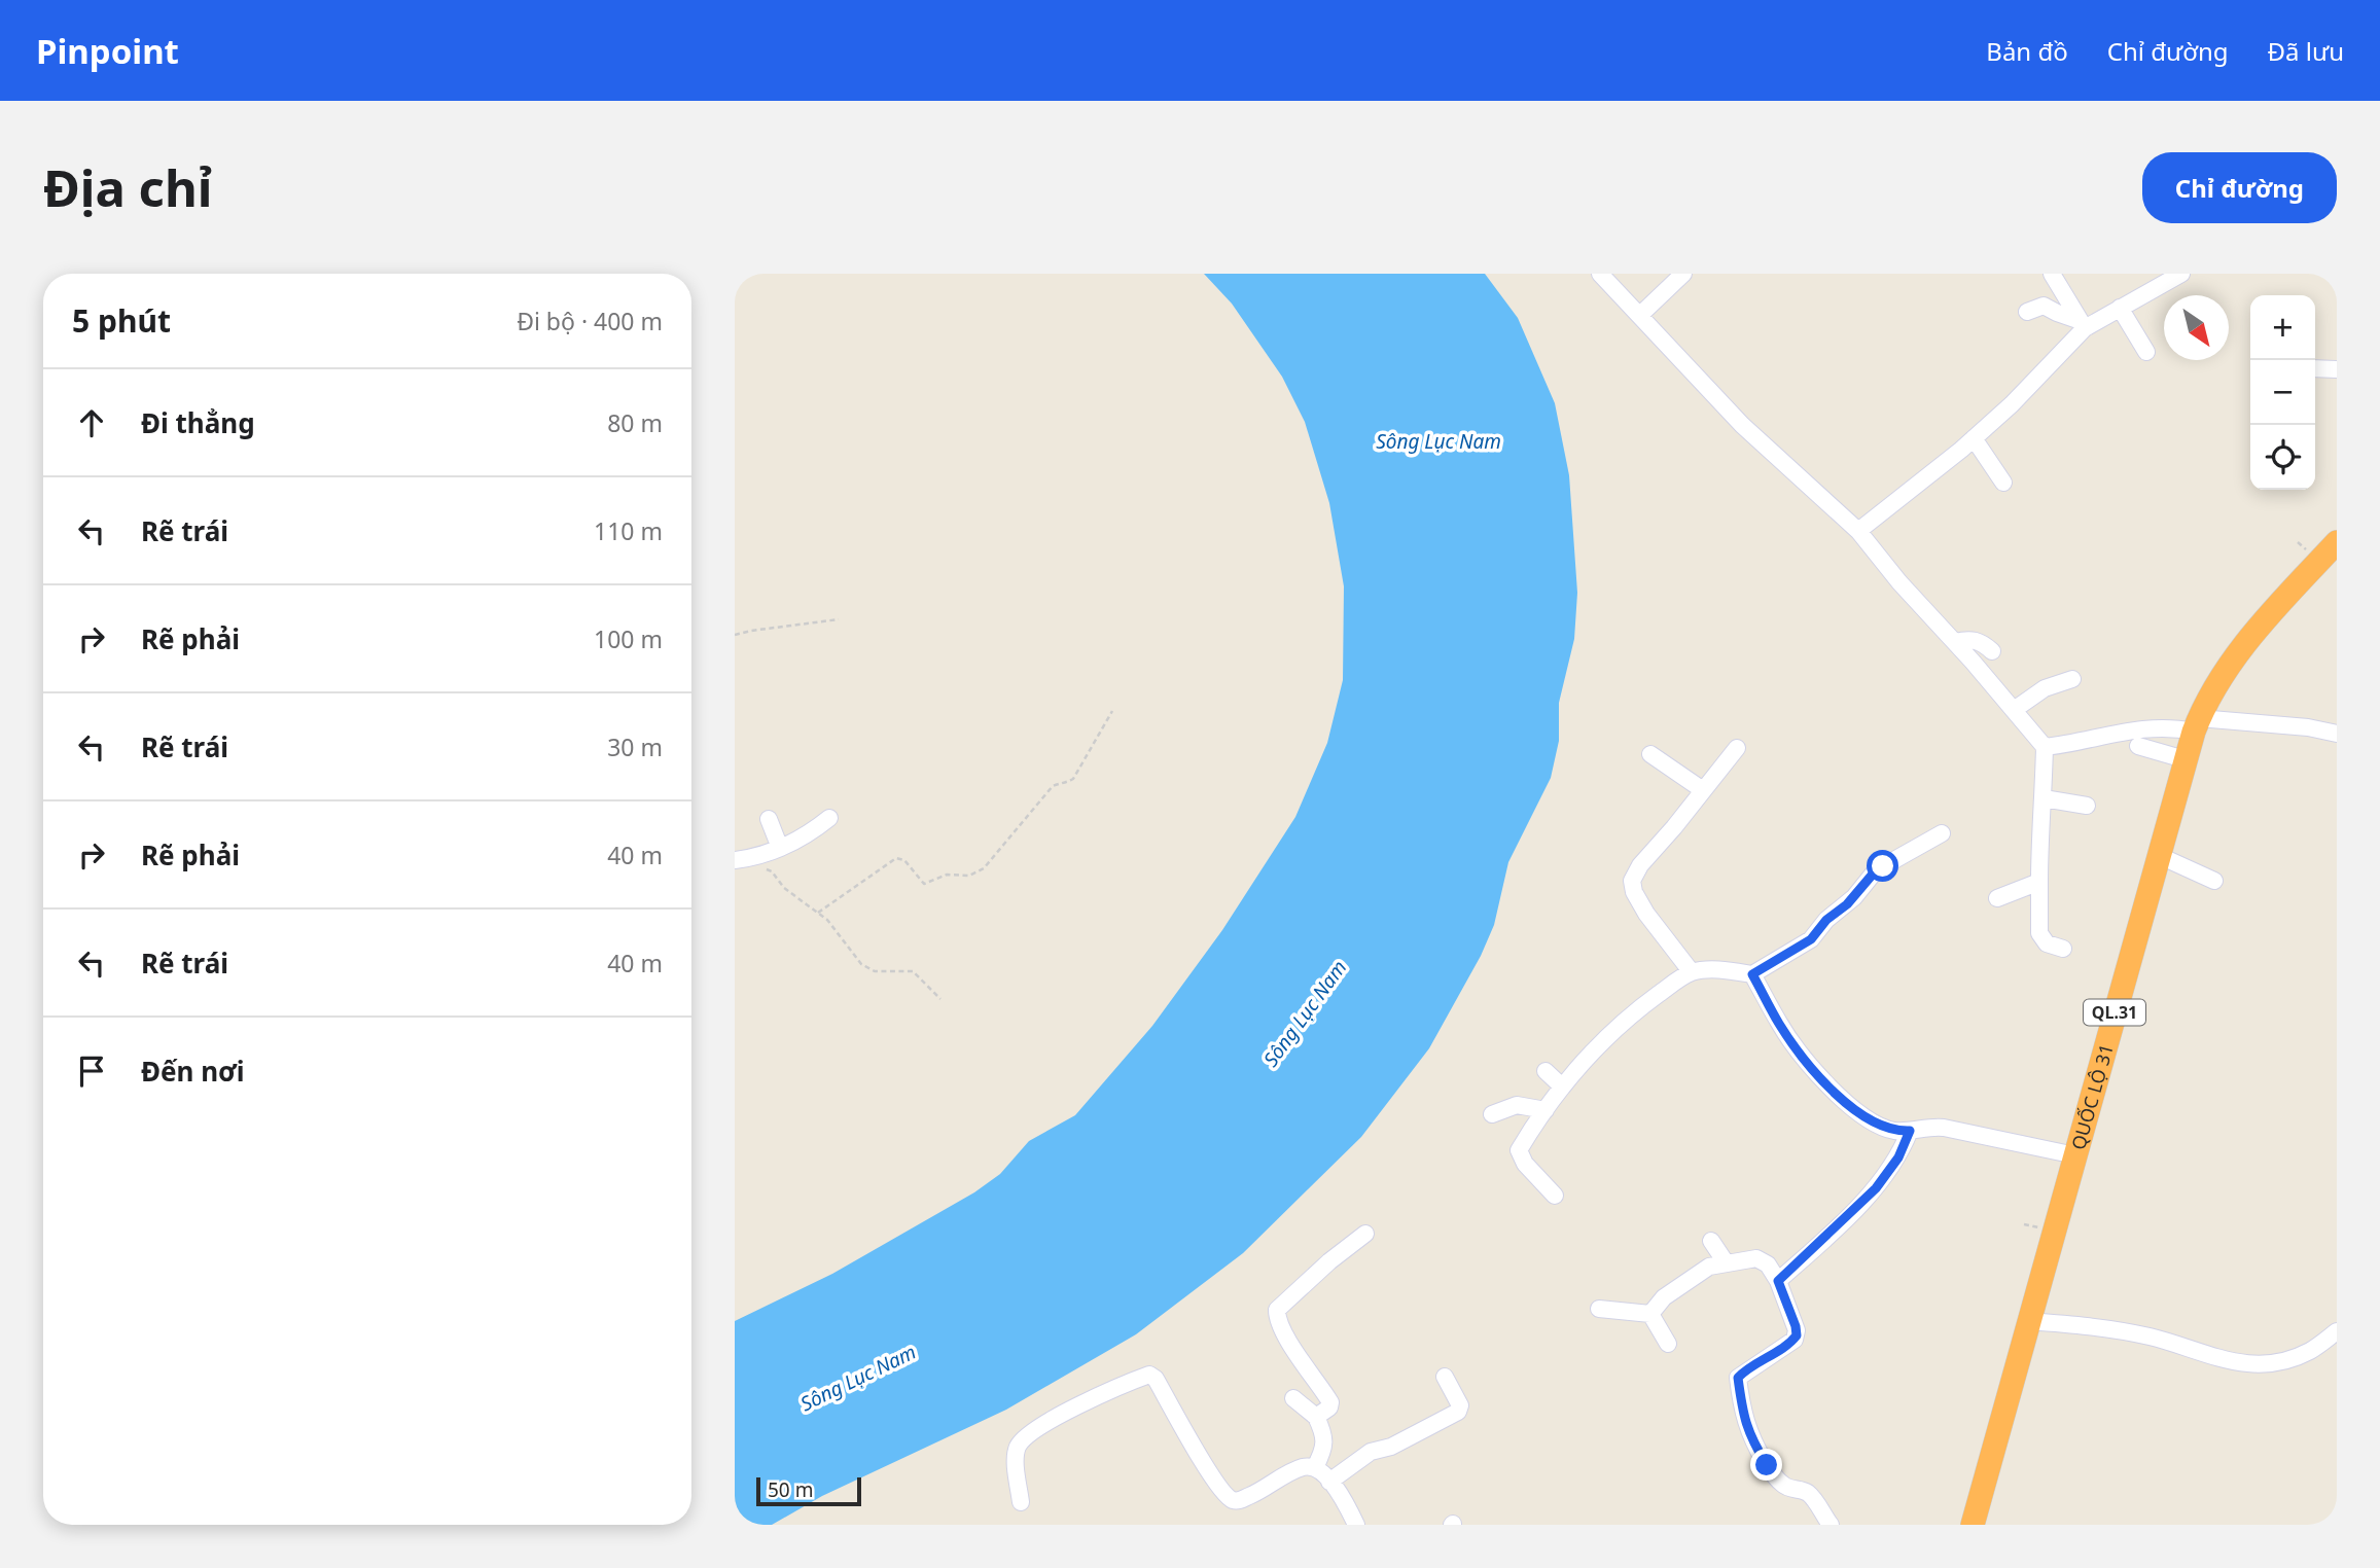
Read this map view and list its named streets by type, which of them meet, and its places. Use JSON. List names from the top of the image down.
{
  "streets": {
    "highway": ["QL.31", "QUỐC LỘ 31"]
  },
  "water": ["Sông Lục Nam"],
  "scale_bar": "50 m",
  "north": "bottom right",
  "page": {
    "header": "Pinpoint",
    "nav": ["Bản đồ", "Chỉ đường", "Đã lưu"],
    "buttons": "Chỉ đường",
    "title": "Địa chỉ",
    "heading": ["5 phút", "Đi bộ · 400 m"],
    "map_buttons": ["+", "−"],
    "list": [
      ["Đi thẳng", "80 m"],
      ["Rẽ trái", "110 m"],
      ["Rẽ phải", "100 m"],
      ["Rẽ trái", "30 m"],
      ["Rẽ phải", "40 m"],
      ["Rẽ trái", "40 m"],
      "Đến nơi"
    ],
    "scale": "50 m"
  }
}
